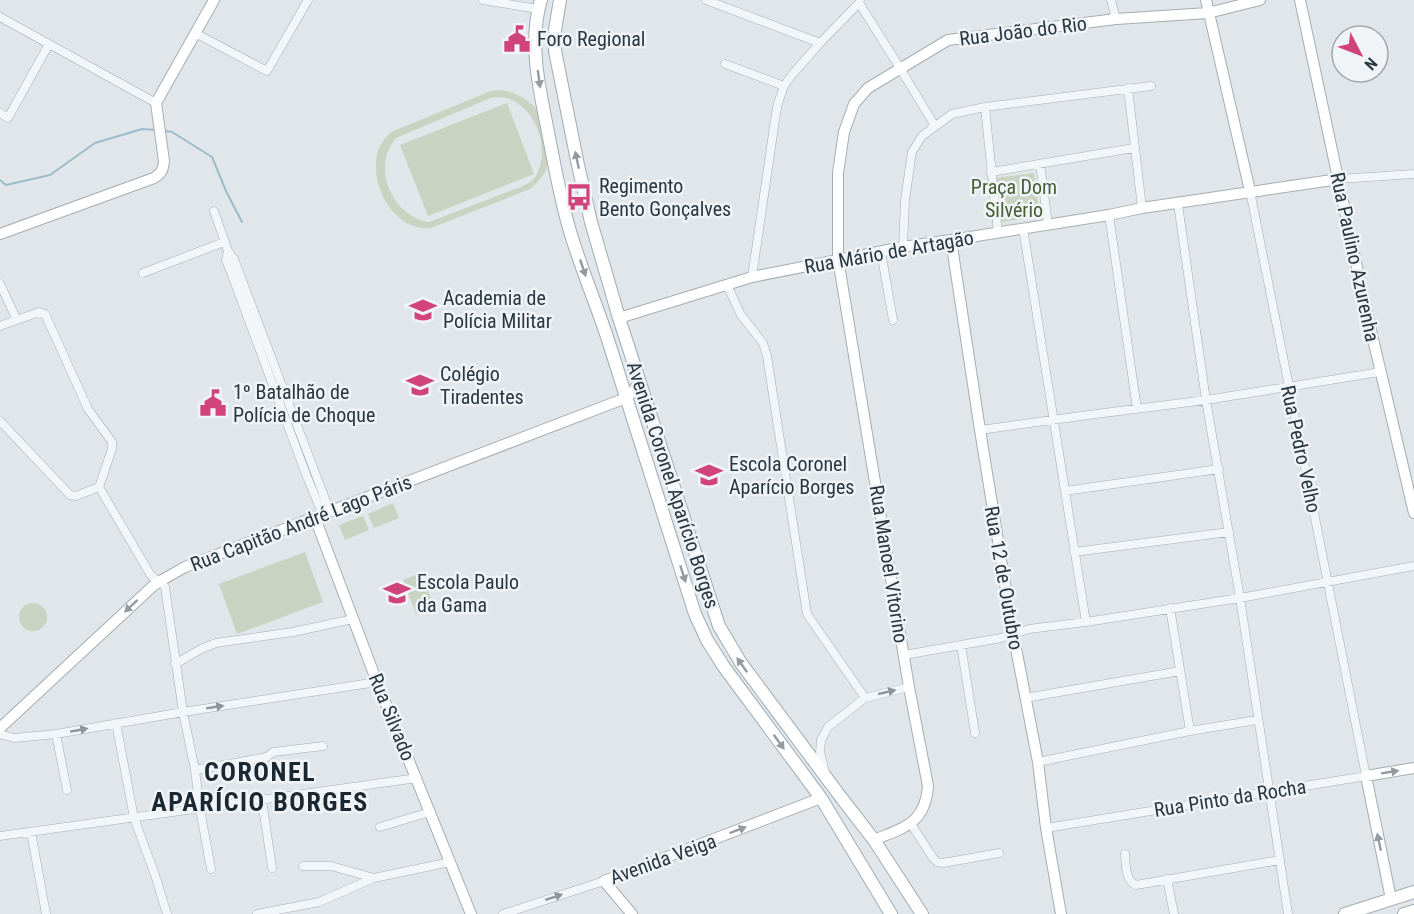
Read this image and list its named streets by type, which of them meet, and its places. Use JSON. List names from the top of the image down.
{
  "streets": {
    "main road": ["Avenida Coronel Aparício Borges"],
    "street": [
      "Rua João do Rio",
      "Rua Mário de Artagão",
      "Rua Paulino Azurenha",
      "Rua Pedro Velho",
      "Rua Capitão André Lago Páris",
      "Rua Manoel Vitorino",
      "Rua 12 de Outubro",
      "Rua Silvado",
      "Rua Pinto da Rocha",
      "Avenida Veiga"
    ]
  },
  "crossings": [
    ["Rua João do Rio", "Rua Mário de Artagão"],
    ["Rua João do Rio", "Rua Pedro Velho"],
    ["Rua João do Rio", "Rua Manoel Vitorino"],
    ["Rua Mário de Artagão", "Rua Paulino Azurenha"],
    ["Rua Mário de Artagão", "Rua Pedro Velho"],
    ["Rua Mário de Artagão", "Avenida Coronel Aparício Borges"],
    ["Rua Mário de Artagão", "Rua Manoel Vitorino"],
    ["Rua Mário de Artagão", "Rua 12 de Outubro"],
    ["Rua Pedro Velho", "Rua Pinto da Rocha"],
    ["Avenida Coronel Aparício Borges", "Rua Capitão André Lago Páris"],
    ["Avenida Coronel Aparício Borges", "Avenida Veiga"],
    ["Rua Capitão André Lago Páris", "Rua Silvado"],
    ["Rua 12 de Outubro", "Rua Pinto da Rocha"]
  ],
  "one_way": ["Avenida Veiga"],
  "districts": ["CORONEL APARÍCIO BORGES"],
  "parks": ["Praça Dom Silvério"],
  "places": {
    "public building": ["Foro Regional", "1º Batalhão de Polícia de Choque"],
    "bus stop": ["Regimento Bento Gonçalves"],
    "school or university": [
      "Academia de Polícia Militar",
      "Colégio Tiradentes",
      "Escola Coronel Aparício Borges",
      "Escola Paulo da Gama"
    ]
  },
  "north": "bottom right"
}
